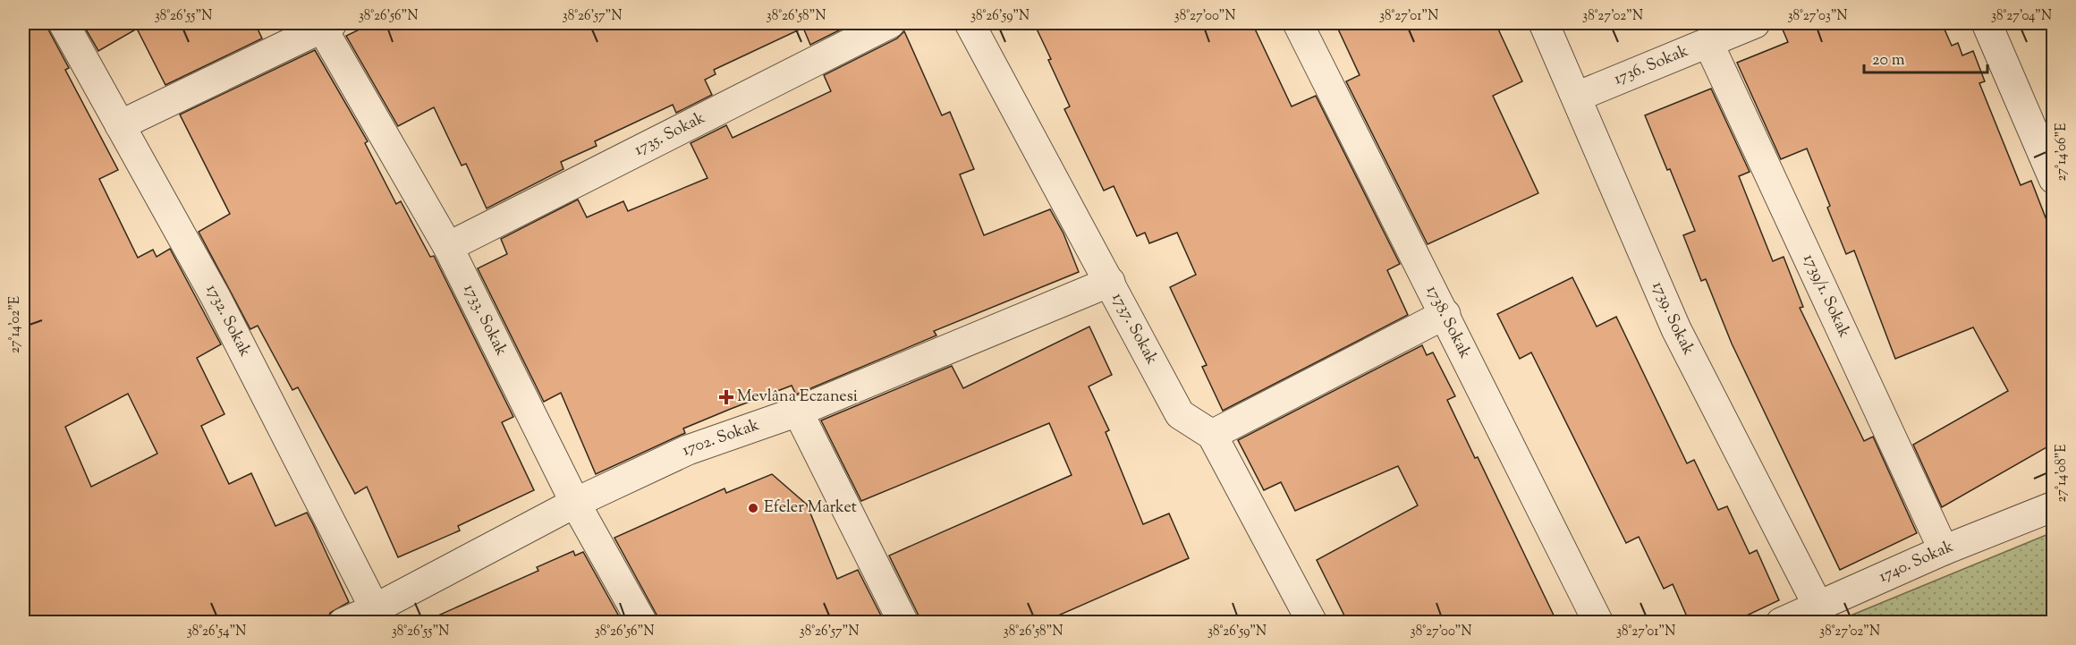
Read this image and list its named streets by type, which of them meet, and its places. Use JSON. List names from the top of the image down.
{
  "streets": {
    "street": [
      "1736. Sokak",
      "1735. Sokak",
      "1739/1. Sokak",
      "1739. Sokak",
      "1732. Sokak",
      "1733. Sokak",
      "1738. Sokak",
      "1737. Sokak",
      "1702. Sokak",
      "1740. Sokak"
    ]
  },
  "crossings": [
    ["1736. Sokak", "1739/1. Sokak"],
    ["1736. Sokak", "1739. Sokak"],
    ["1735. Sokak", "1733. Sokak"],
    ["1739/1. Sokak", "1740. Sokak"],
    ["1739. Sokak", "1740. Sokak"],
    ["1732. Sokak", "1702. Sokak"],
    ["1733. Sokak", "1702. Sokak"],
    ["1737. Sokak", "1702. Sokak"]
  ],
  "places": {
    "health": ["Mevlâna Eczanesi"],
    "other": ["Efeler Market"]
  },
  "scale_bar": "20 m",
  "coordinates": [
    "38°26'55\"N",
    "38°26'56\"N",
    "38°26'57\"N",
    "38°26'58\"N",
    "38°26'59\"N",
    "38°27'00\"N",
    "38°27'01\"N",
    "38°27'02\"N",
    "38°27'03\"N",
    "38°27'04\"N",
    "27°14'06\"E",
    "27°14'02\"E",
    "27°14'08\"E",
    "38°26'54\"N"
  ]
}
